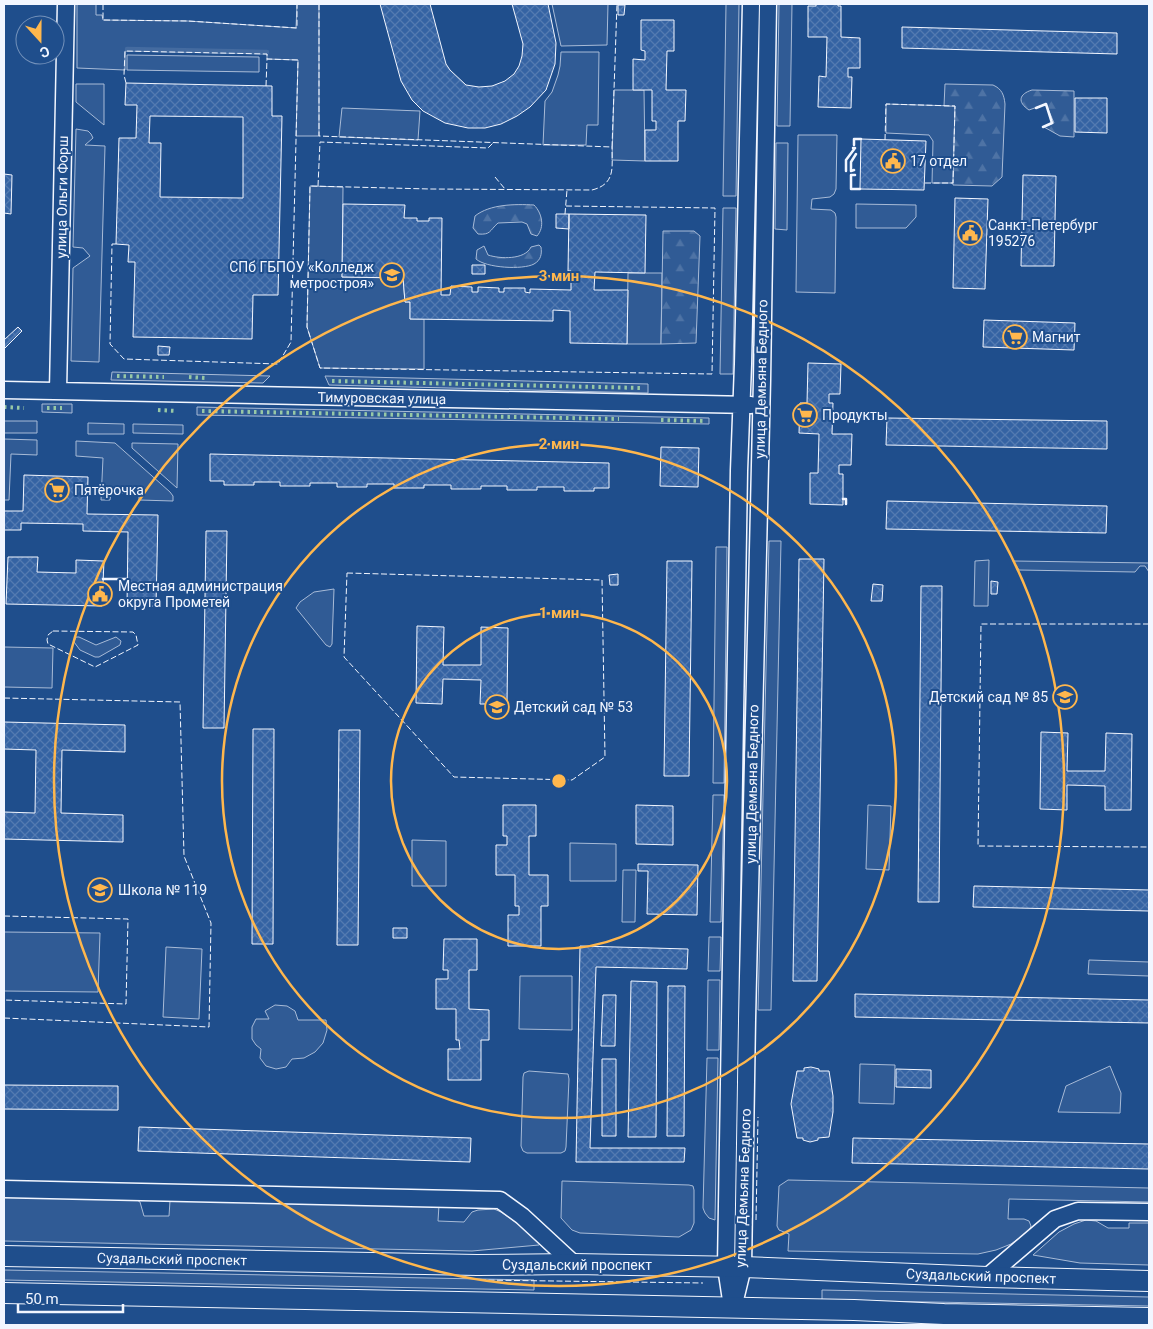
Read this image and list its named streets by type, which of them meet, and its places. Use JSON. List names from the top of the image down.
{
  "streets": {
    "main road": ["Суздальский проспект"],
    "street": ["улица Ольги Форш", "улица Демьяна Бедного", "Тимуровская улица"]
  },
  "crossings": [
    ["улица Ольги Форш", "Тимуровская улица"],
    ["улица Демьяна Бедного", "Тимуровская улица"],
    ["улица Демьяна Бедного", "Суздальский проспект"]
  ],
  "places": {
    "public building": ["17 отдел", "Санкт-Петербург 195276", "Местная администрация округа Прометей"],
    "school or university": [
      "СПб ГБПОУ «Колледж метростроя»",
      "Детский сад № 85",
      "Детский сад № 53",
      "Школа № 119"
    ],
    "supermarket": ["Магнит", "Продукты", "Пятёрочка"]
  },
  "scale_bar": "50 m",
  "north": "bottom",
  "rings": ["3 мин", "2 мин", "1 мин"]
}
